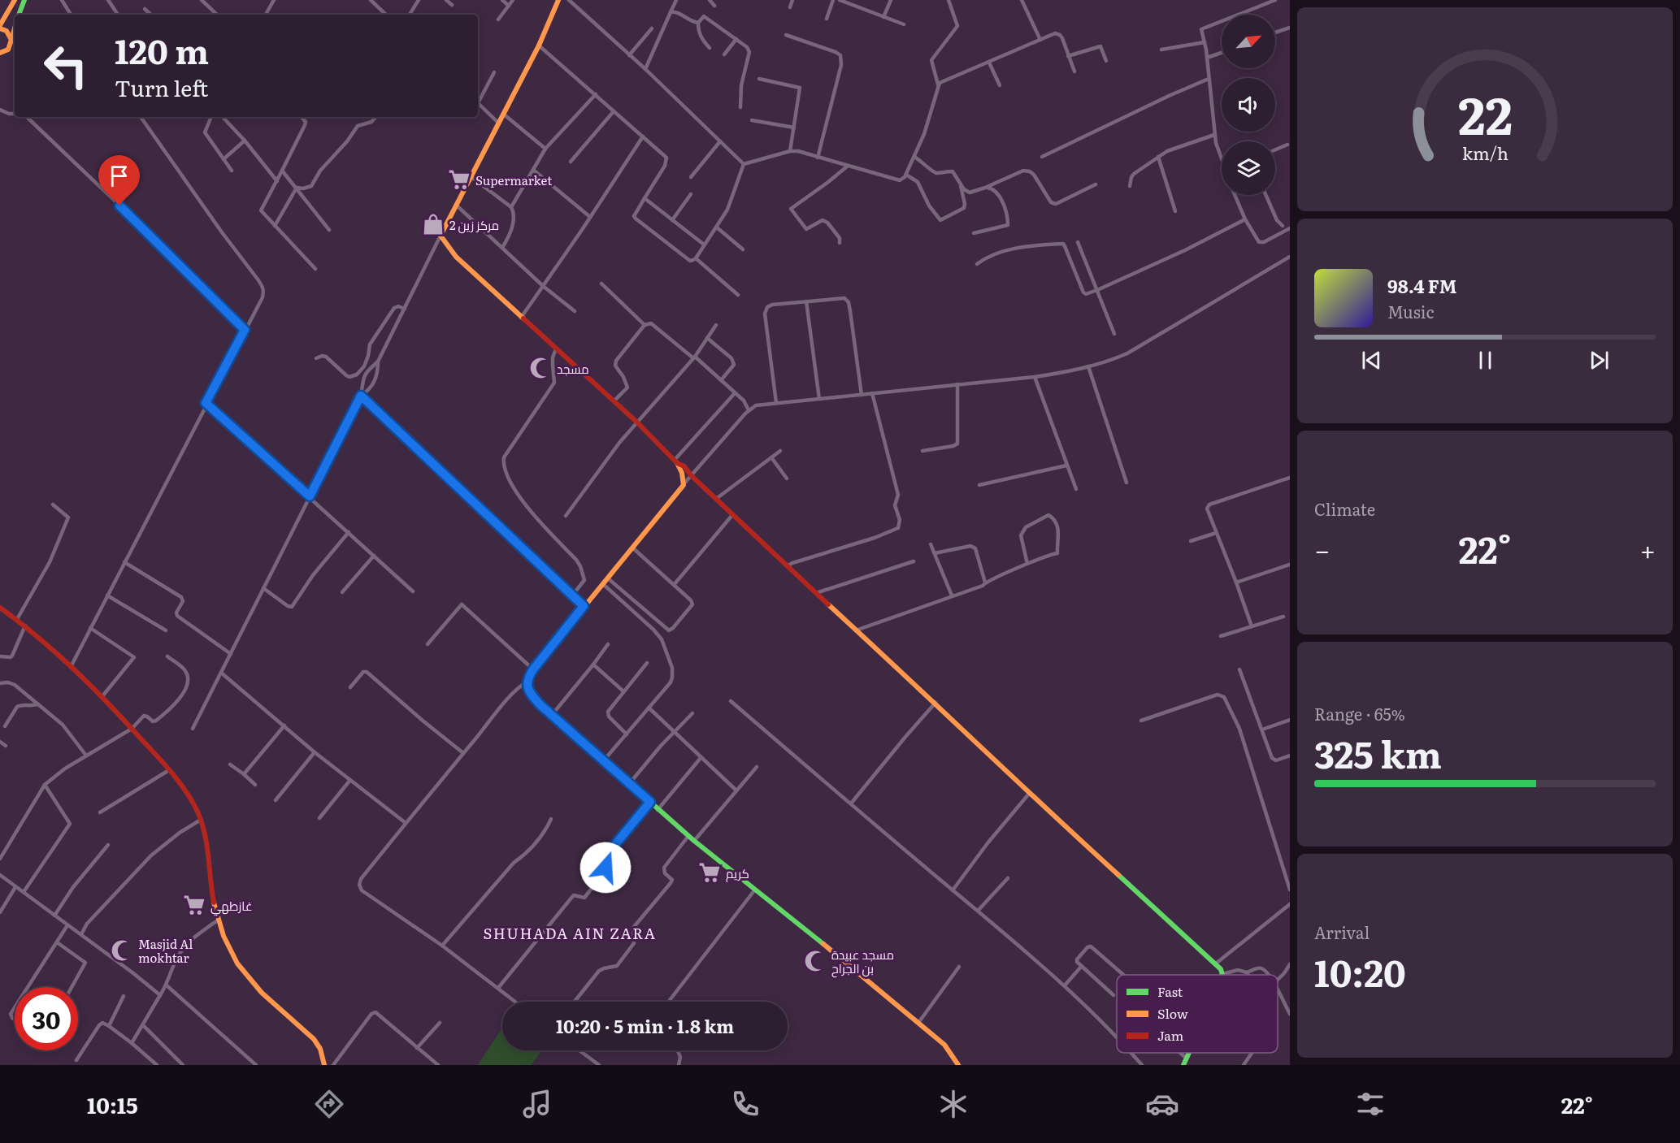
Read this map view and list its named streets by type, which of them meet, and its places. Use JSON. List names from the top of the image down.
{
  "districts": ["SHUHADA AIN ZARA"],
  "places": {
    "supermarket": ["Supermarket", "كريم", "غازطهي"],
    "shop": ["مركز زين 2"],
    "mosque": ["مسجد", "Masjid Al mokhtar", "مسجد عبيدة بن الجراح"]
  },
  "legend": ["Fast", "Slow", "Jam"],
  "north": "top right",
  "page": {
    "turn": ["120 m", "Turn left"],
    "song": ["98.4 FM", "Music"],
    "tile": [
      "Climate",
      ["Range · 65%", "325 km"],
      ["Arrival", "10:20"]
    ],
    "heat": ["−", "22°", "+"],
    "limit": "30",
    "trip": "10:20 · 5 min · 1.8 km",
    "tabs": ["10:15", "22°"],
    "gauge": ["22", "km/h"]
  }
}
